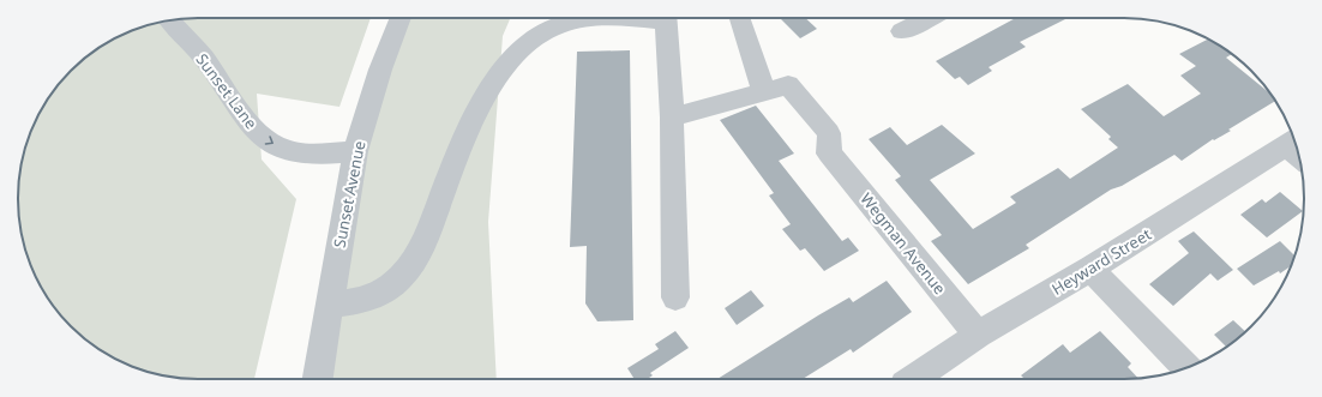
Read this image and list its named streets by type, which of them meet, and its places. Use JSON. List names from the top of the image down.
{
  "streets": {
    "street": [
      "Sunset Lane",
      "Sunset Avenue",
      "Wegman Avenue",
      "Heyward Street"
    ]
  },
  "crossings": [
    ["Sunset Lane", "Sunset Avenue"],
    ["Wegman Avenue", "Heyward Street"]
  ],
  "one_way": ["Sunset Lane"]
}
